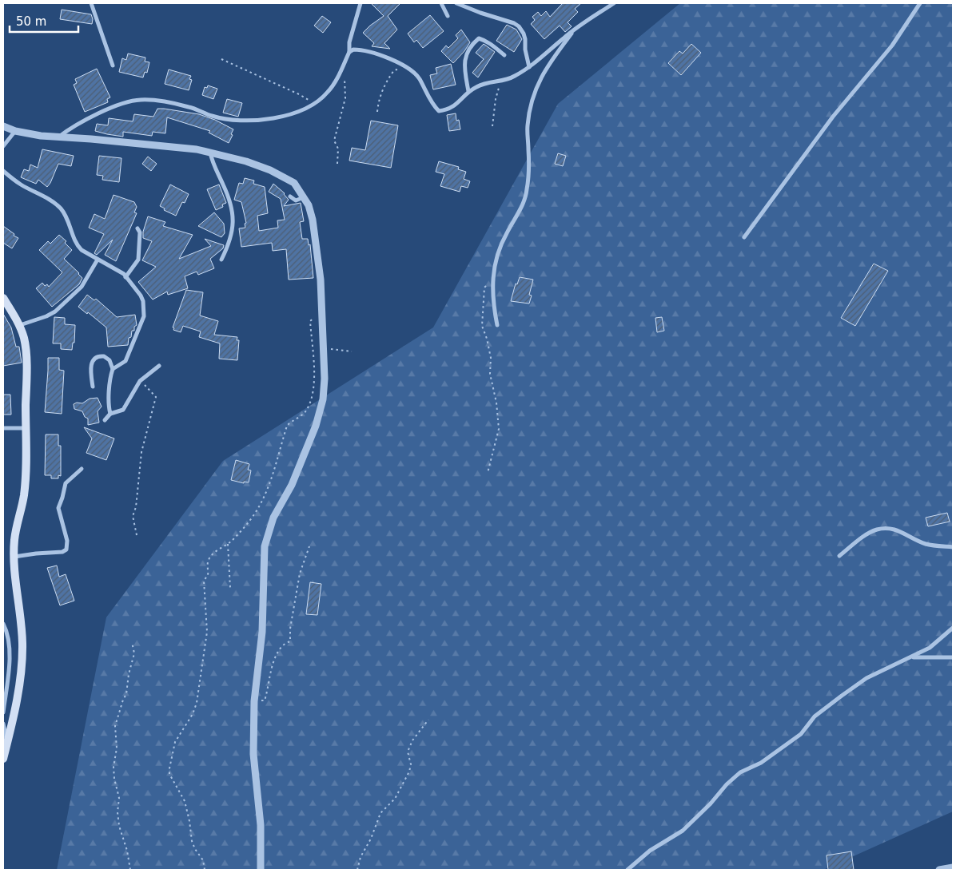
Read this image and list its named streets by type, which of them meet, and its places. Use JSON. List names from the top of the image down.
{
  "scale_bar": "50 m"
}
